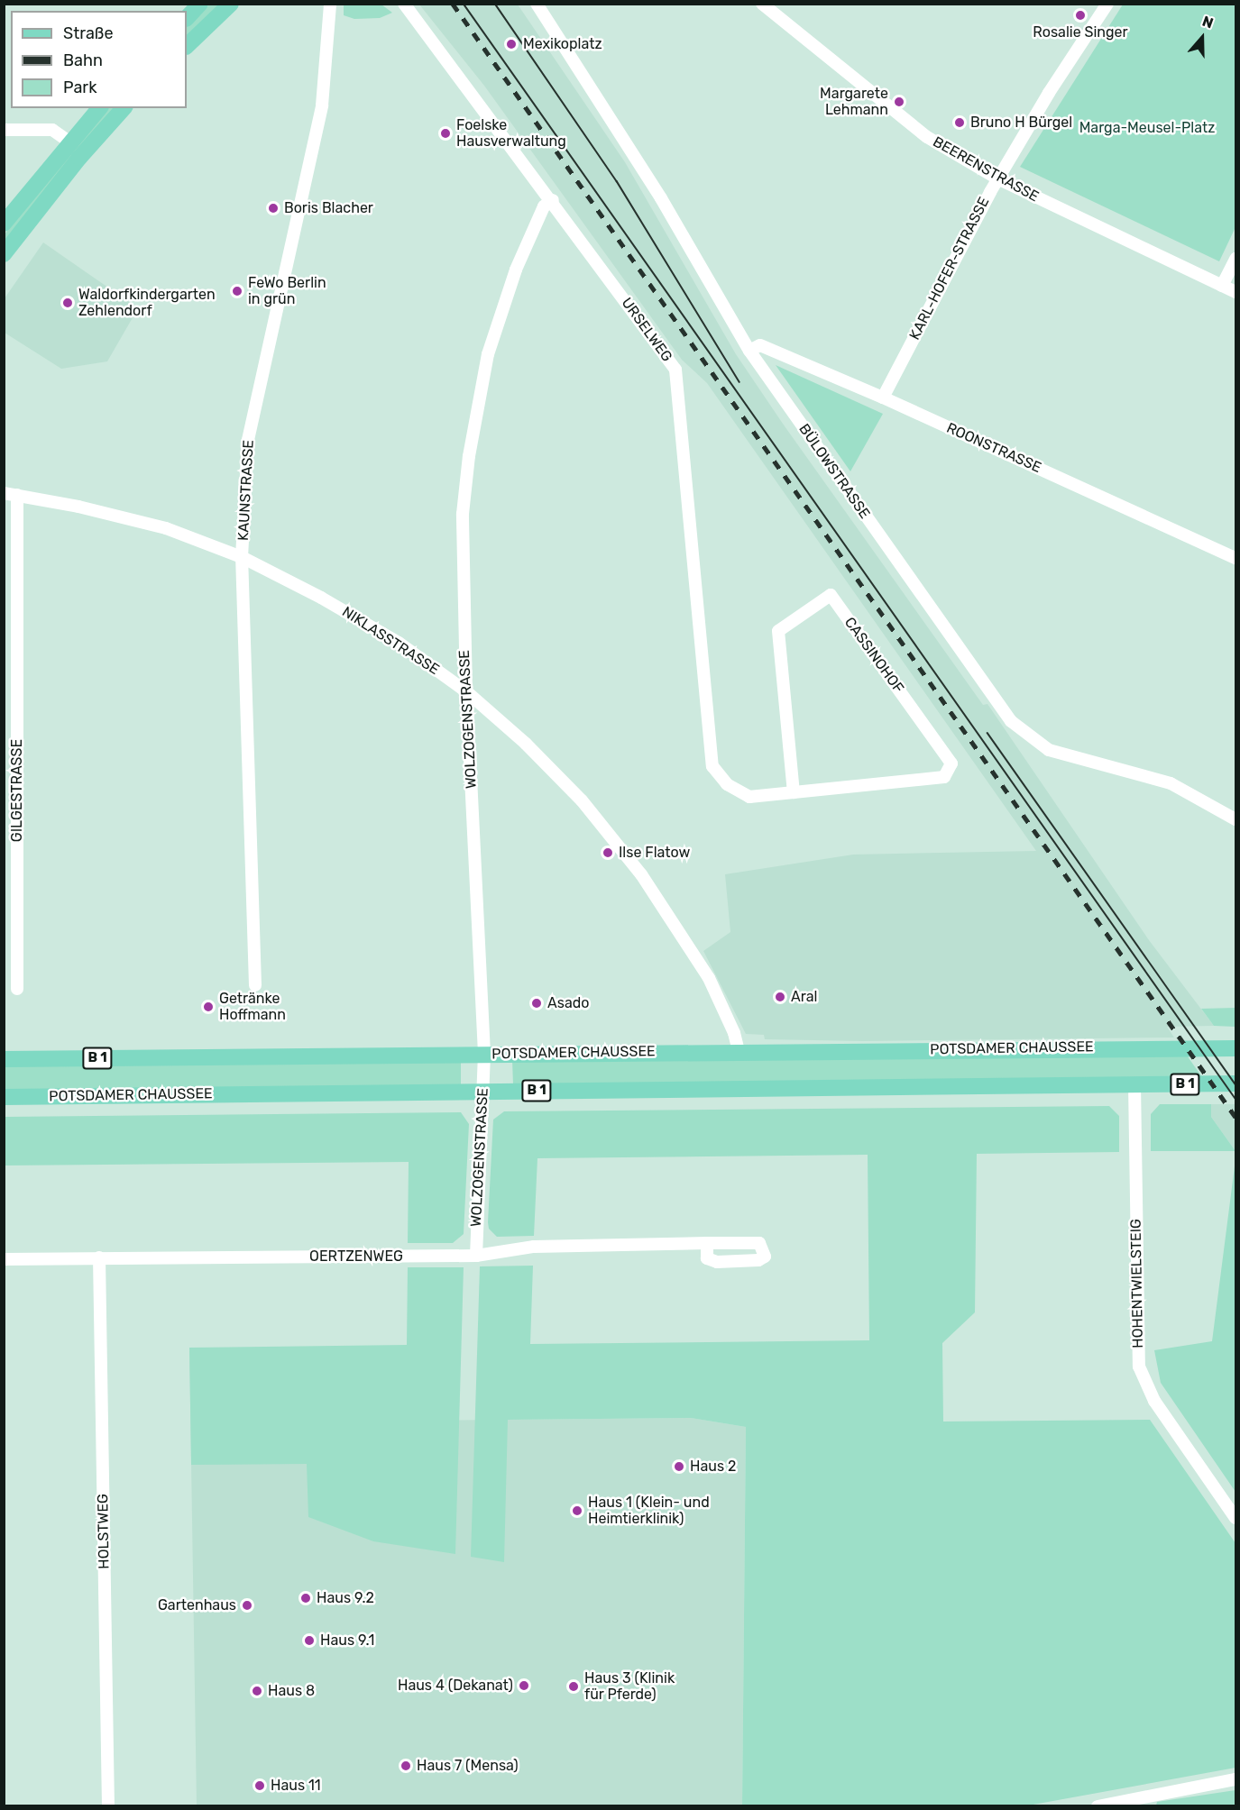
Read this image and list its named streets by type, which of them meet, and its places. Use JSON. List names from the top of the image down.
{
  "streets": {
    "main road": ["POTSDAMER CHAUSSEE", "B 1"],
    "street": [
      "BEERENSTRASSE",
      "KARL-HOFER-STRASSE",
      "URSELWEG",
      "ROONSTRASSE",
      "BÜLOWSTRASSE",
      "KAUNSTRASSE",
      "NIKLASSTRASSE",
      "CASSINOHOF",
      "WOLZOGENSTRASSE",
      "GILGESTRASSE",
      "OERTZENWEG",
      "HOHENTWIELSTEIG",
      "HOLSTWEG"
    ]
  },
  "crossings": [
    ["BEERENSTRASSE", "KARL-HOFER-STRASSE"],
    ["KARL-HOFER-STRASSE", "ROONSTRASSE"],
    ["URSELWEG", "CASSINOHOF"],
    ["URSELWEG", "WOLZOGENSTRASSE"],
    ["ROONSTRASSE", "BÜLOWSTRASSE"],
    ["KAUNSTRASSE", "NIKLASSTRASSE"],
    ["NIKLASSTRASSE", "WOLZOGENSTRASSE"],
    ["NIKLASSTRASSE", "GILGESTRASSE"],
    ["NIKLASSTRASSE", "POTSDAMER CHAUSSEE"],
    ["WOLZOGENSTRASSE", "POTSDAMER CHAUSSEE"],
    ["WOLZOGENSTRASSE", "OERTZENWEG"],
    ["POTSDAMER CHAUSSEE", "B 1"],
    ["POTSDAMER CHAUSSEE", "HOHENTWIELSTEIG"],
    ["B 1", "HOHENTWIELSTEIG"],
    ["OERTZENWEG", "HOLSTWEG"]
  ],
  "parks": ["Marga-Meusel-Platz"],
  "places": [
    "Rosalie Singer",
    "Mexikoplatz",
    "Margarete Lehmann",
    "Bruno H Bürgel",
    "Foelske Hausverwaltung",
    "Boris Blacher",
    "FeWo Berlin in grün",
    "Waldorfkindergarten Zehlendorf",
    "Ilse Flatow",
    "Aral",
    "Asado",
    "Getränke Hoffmann",
    "Haus 2",
    "Haus 1 (Klein- und Heimtierklinik)",
    "Haus 9.2",
    "Gartenhaus",
    "Haus 9.1",
    "Haus 4 (Dekanat)",
    "Haus 3 (Klinik für Pferde)",
    "Haus 8",
    "Haus 7 (Mensa)",
    "Haus 11"
  ],
  "legend": ["Straße", "Bahn", "Park"],
  "north": "top"
}
